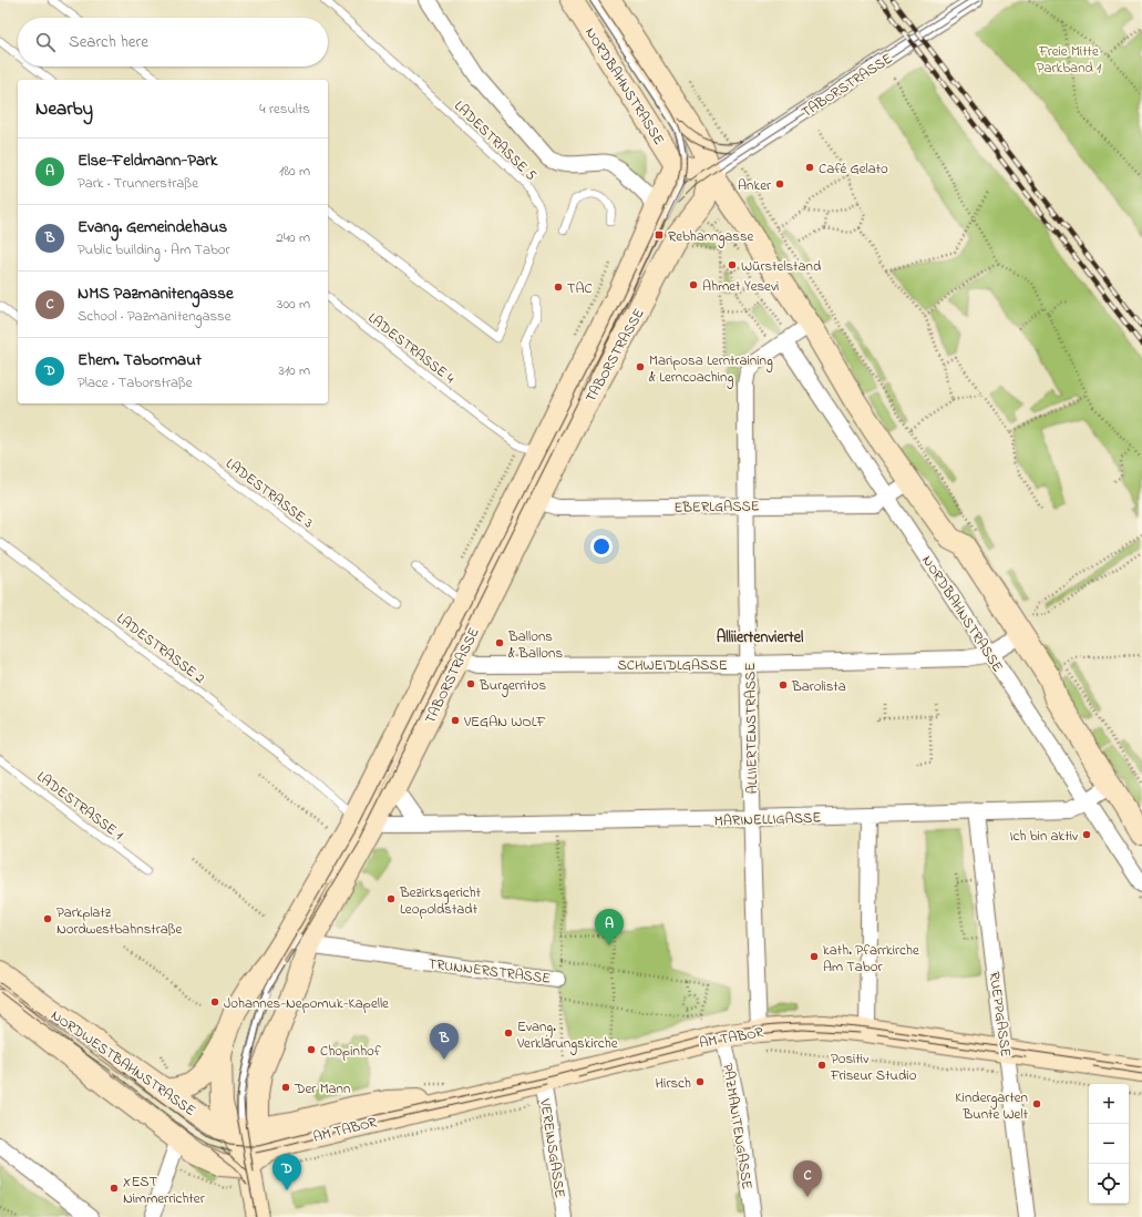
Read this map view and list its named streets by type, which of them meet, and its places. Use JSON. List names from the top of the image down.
{
  "streets": {
    "main road": [
      "TABORSTRASSE",
      "NORDBAHNSTRASSE",
      "AM TABOR",
      "NORDWESTBAHNSTRASSE"
    ],
    "street": [
      "EBERLGASSE",
      "SCHWEIDLGASSE",
      "ALLIIERTENSTRASSE",
      "MARINELLIGASSE",
      "TRUNNERSTRASSE",
      "RUEPPGASSE",
      "PAZMANITENGASSE",
      "VEREINSGASSE"
    ],
    "lane": [
      "LADESTRASSE 5",
      "LADESTRASSE 4",
      "LADESTRASSE 3",
      "LADESTRASSE 2",
      "LADESTRASSE 1"
    ]
  },
  "crossings": [
    ["TABORSTRASSE", "NORDBAHNSTRASSE"],
    ["TABORSTRASSE", "LADESTRASSE 4"],
    ["TABORSTRASSE", "EBERLGASSE"],
    ["TABORSTRASSE", "LADESTRASSE 2"],
    ["TABORSTRASSE", "SCHWEIDLGASSE"],
    ["TABORSTRASSE", "MARINELLIGASSE"],
    ["TABORSTRASSE", "TRUNNERSTRASSE"],
    ["TABORSTRASSE", "AM TABOR"],
    ["TABORSTRASSE", "NORDWESTBAHNSTRASSE"],
    ["NORDBAHNSTRASSE", "EBERLGASSE"],
    ["NORDBAHNSTRASSE", "SCHWEIDLGASSE"],
    ["NORDBAHNSTRASSE", "MARINELLIGASSE"],
    ["EBERLGASSE", "ALLIIERTENSTRASSE"],
    ["LADESTRASSE 2", "MARINELLIGASSE"],
    ["SCHWEIDLGASSE", "ALLIIERTENSTRASSE"],
    ["ALLIIERTENSTRASSE", "MARINELLIGASSE"],
    ["ALLIIERTENSTRASSE", "AM TABOR"],
    ["MARINELLIGASSE", "RUEPPGASSE"],
    ["RUEPPGASSE", "AM TABOR"],
    ["AM TABOR", "NORDWESTBAHNSTRASSE"],
    ["AM TABOR", "PAZMANITENGASSE"],
    ["AM TABOR", "VEREINSGASSE"]
  ],
  "districts": ["Alliiertenviertel"],
  "parks": ["Freie Mitte Parkband 1"],
  "places": {
    "other": [
      "Café Gelato",
      "Anker",
      "Würstelstand",
      "Ahmet Yesevi",
      "TAC",
      "Mariposa Lerntraining & Lerncoaching",
      "Ballons & Ballons",
      "Burgerritos",
      "Barolista",
      "VEGAN WOLF",
      "Ich bin aktiv",
      "Bezirksgericht Leopoldstadt",
      "Parkplatz Nordwestbahnstraße",
      "kath. Pfarrkirche Am Tabor",
      "Johannes-Nepomuk-Kapelle",
      "Evang. Verklärungskirche",
      "Chopinhof",
      "Positiv Friseur Studio",
      "Hirsch",
      "Der Mann",
      "Kindergarten Bunte Welt",
      "XEST Nimmerrichter"
    ],
    "transit": ["Rebhanngasse"]
  },
  "page": {
    "search": "Search here",
    "heading": ["Nearby", "4 results"],
    "list": [
      {
        "mark": "A",
        "name": "Else-Feldmann-Park",
        "note": "Park · Trunnerstraße",
        "value": "180 m"
      },
      {
        "mark": "B",
        "name": "Evang. Gemeindehaus",
        "note": "Public building · Am Tabor",
        "value": "240 m"
      },
      {
        "mark": "C",
        "name": "NMS Pazmanitengasse",
        "note": "School · Pazmanitengasse",
        "value": "300 m"
      },
      {
        "mark": "D",
        "name": "Ehem. Tabormaut",
        "note": "Place · Taborstraße",
        "value": "310 m"
      }
    ],
    "pins": [
      "A",
      "B",
      "D",
      "C"
    ],
    "map_buttons": ["+", "−"]
  }
}
